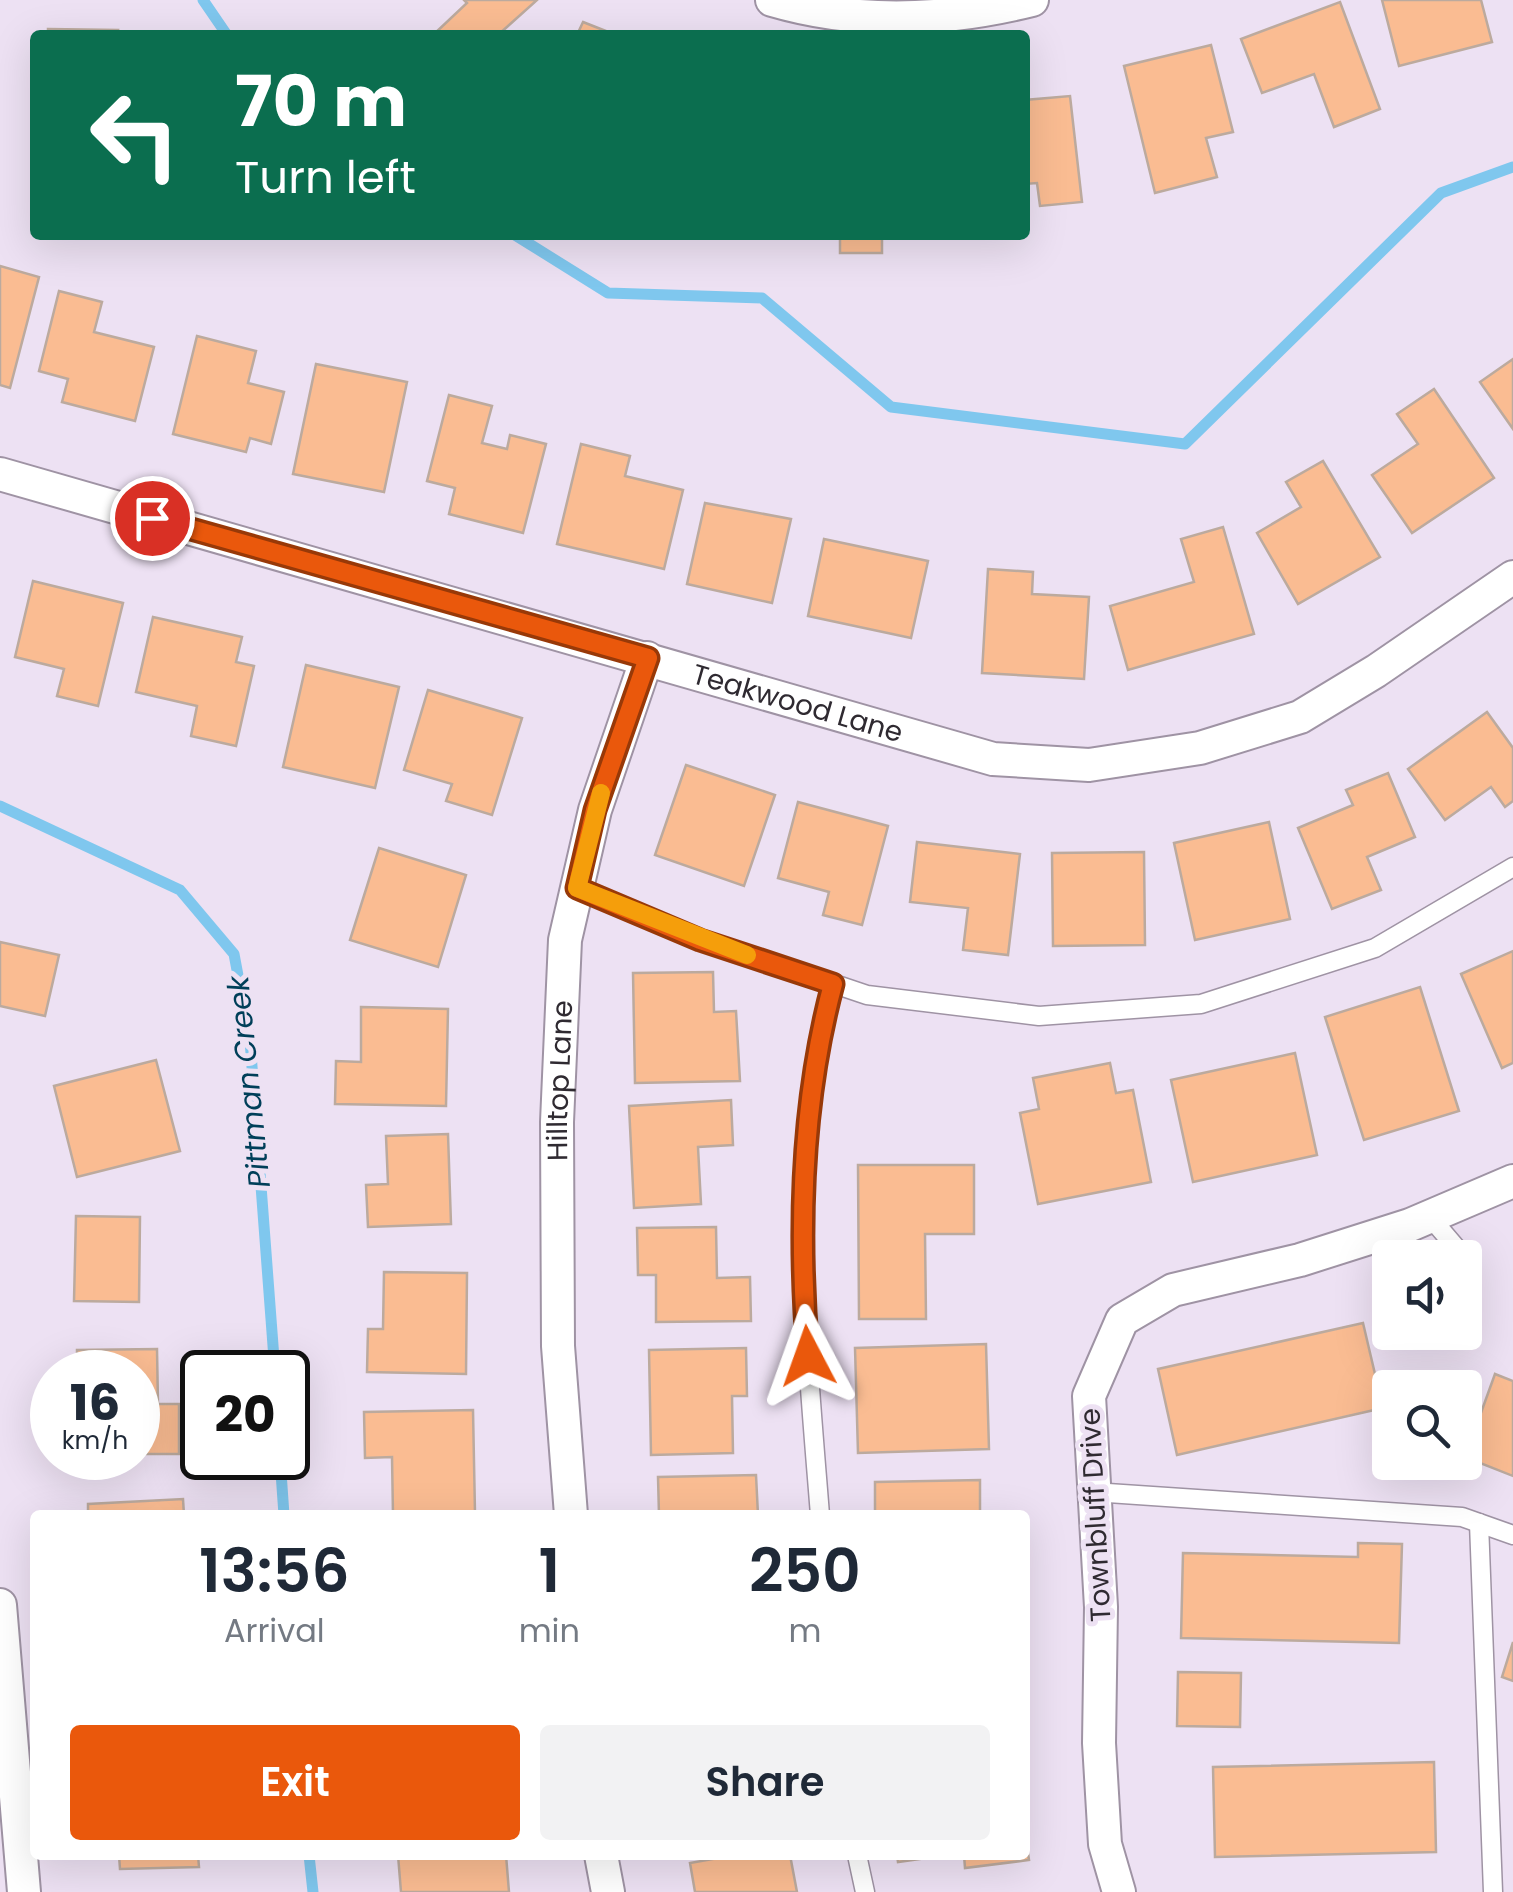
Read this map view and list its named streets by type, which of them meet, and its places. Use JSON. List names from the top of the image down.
{
  "streets": {
    "street": ["Teakwood Lane", "Hilltop Lane", "Townbluff Drive"]
  },
  "crossings": [
    ["Teakwood Lane", "Hilltop Lane"]
  ],
  "water": ["Pittman Creek"],
  "page": {
    "turn": ["70 m", "Turn left"],
    "speed": "16 km/h",
    "limit": "20",
    "eta": [
      "13:56",
      "Arrival",
      "1",
      "min",
      "250",
      "m"
    ],
    "buttons": ["Exit", "Share"]
  }
}
